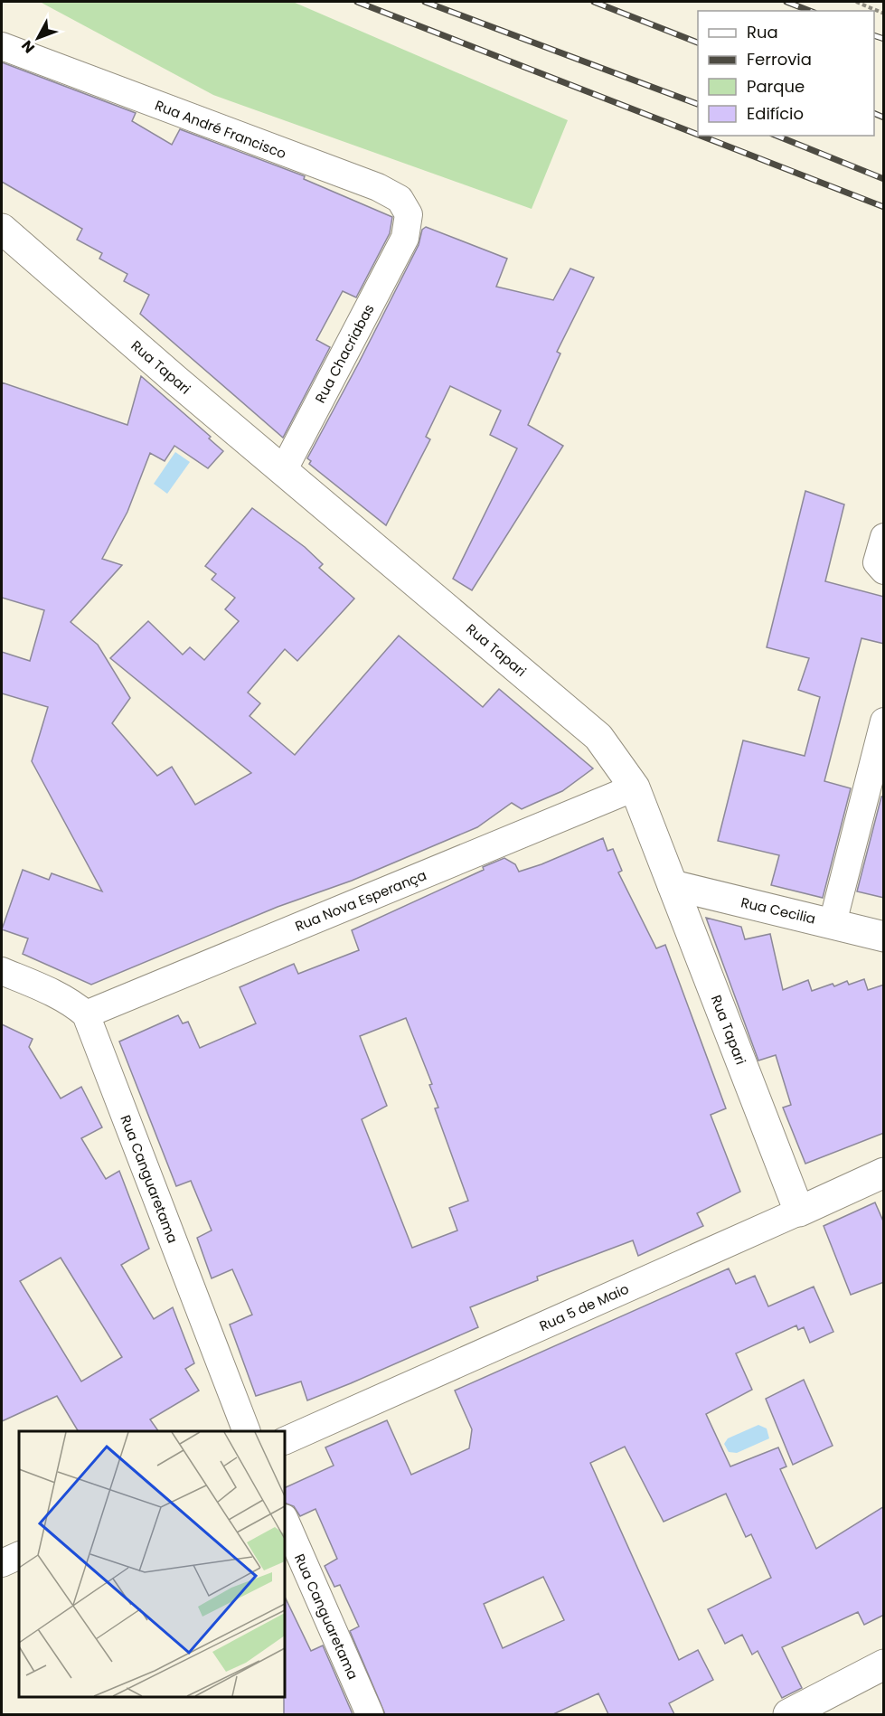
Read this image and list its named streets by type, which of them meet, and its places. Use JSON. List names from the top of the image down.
{
  "streets": {
    "street": [
      "Rua André Francisco",
      "Rua Chacriabas",
      "Rua Tapari",
      "Rua Nova Esperança",
      "Rua Cecilia",
      "Rua Canguaretama",
      "Rua 5 de Maio"
    ]
  },
  "crossings": [
    ["Rua André Francisco", "Rua Chacriabas"],
    ["Rua Chacriabas", "Rua Tapari"],
    ["Rua Tapari", "Rua Nova Esperança"],
    ["Rua Tapari", "Rua Cecilia"],
    ["Rua Tapari", "Rua 5 de Maio"],
    ["Rua Nova Esperança", "Rua Canguaretama"]
  ],
  "legend": [
    "Rua",
    "Ferrovia",
    "Parque",
    "Edifício"
  ],
  "north": "bottom left"
}
